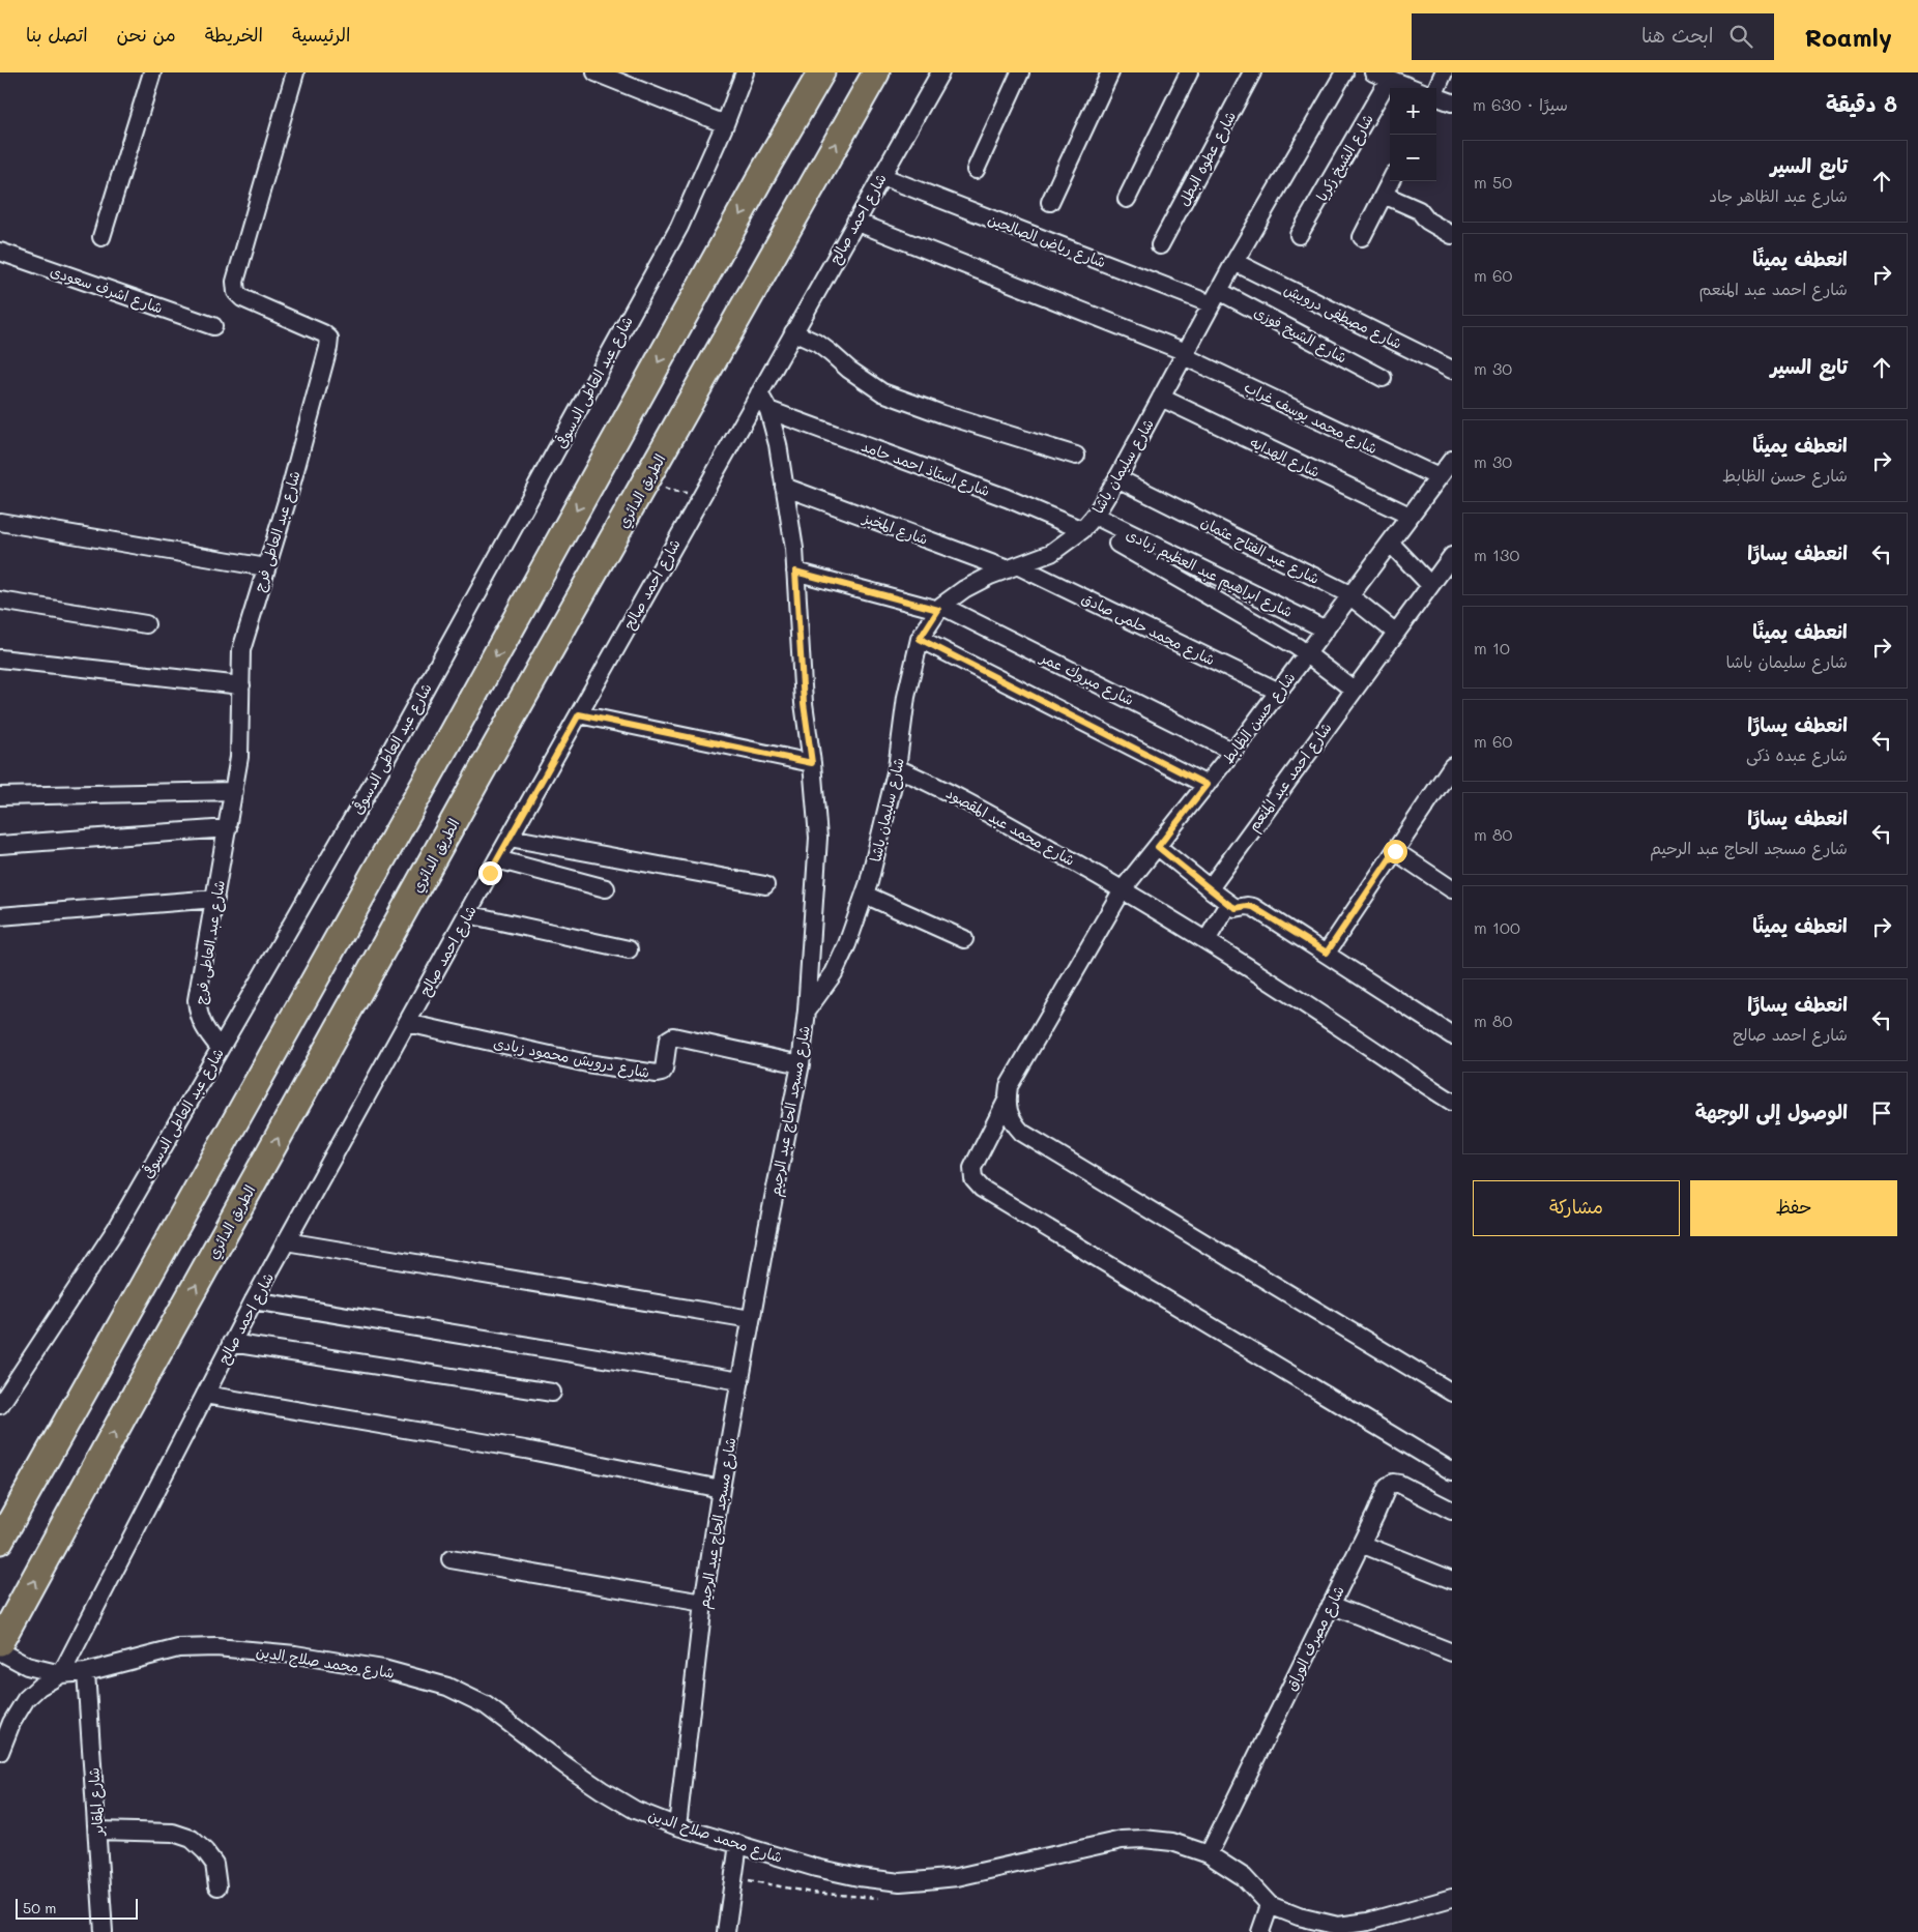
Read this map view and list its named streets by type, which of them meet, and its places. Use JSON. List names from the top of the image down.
{
  "streets": {
    "highway": ["الطريق الدائري"],
    "street": [
      "شارع الشيخ زكريا",
      "شارع عطوه البطل",
      "شارع احمد صالح",
      "شارع رياض الصالحين",
      "شارع اشرف سعودى",
      "شارع مصطفى درويش",
      "شارع الشيخ فوزى",
      "شارع عبد العاطى الدسوقى",
      "شارع محمد يوسف غراب",
      "شارع الهدايه",
      "شارع سليمان باشا",
      "شارع استاذ احمد حامد",
      "شارع المخبز",
      "شارع عبد العاطى فرج",
      "شارع عبد الفتاح عثمان",
      "شارع ابراهيم عبد العظيم زبادى",
      "شارع محمد حلمى صادق",
      "شارع مبروك عمر",
      "شارع حسن الظابط",
      "شارع احمد عبد المنعم",
      "شارع محمد عبد المقصود",
      "شارع درويش محمود زبادى",
      "شارع مسجد الحاج عبد الرحيم",
      "شارع مصرف الوراق",
      "شارع محمد صلاح الدين",
      "شارع المقابر"
    ]
  },
  "crossings": [
    ["شارع احمد صالح", "شارع رياض الصالحين"],
    ["شارع احمد صالح", "شارع محمد يوسف غراب"],
    ["شارع احمد صالح", "شارع درويش محمود زبادى"],
    ["شارع احمد صالح", "شارع مسجد الحاج عبد الرحيم"],
    ["شارع احمد صالح", "شارع محمد صلاح الدين"],
    ["شارع رياض الصالحين", "شارع الشيخ فوزى"],
    ["شارع رياض الصالحين", "شارع سليمان باشا"],
    ["شارع مصطفى درويش", "شارع سليمان باشا"],
    ["شارع الشيخ فوزى", "شارع سليمان باشا"],
    ["شارع عبد العاطى الدسوقى", "شارع عبد العاطى فرج"],
    ["شارع محمد يوسف غراب", "شارع سليمان باشا"],
    ["شارع محمد يوسف غراب", "شارع حسن الظابط"],
    ["شارع الهدايه", "شارع سليمان باشا"],
    ["شارع الهدايه", "شارع حسن الظابط"],
    ["شارع سليمان باشا", "شارع استاذ احمد حامد"],
    ["شارع سليمان باشا", "شارع المخبز"],
    ["شارع سليمان باشا", "شارع عبد الفتاح عثمان"],
    ["شارع سليمان باشا", "شارع ابراهيم عبد العظيم زبادى"],
    ["شارع سليمان باشا", "شارع محمد حلمى صادق"],
    ["شارع سليمان باشا", "شارع مبروك عمر"],
    ["شارع سليمان باشا", "شارع محمد عبد المقصود"],
    ["شارع سليمان باشا", "شارع مسجد الحاج عبد الرحيم"],
    ["شارع استاذ احمد حامد", "شارع مسجد الحاج عبد الرحيم"],
    ["شارع المخبز", "شارع محمد حلمى صادق"],
    ["شارع المخبز", "شارع مسجد الحاج عبد الرحيم"],
    ["شارع عبد الفتاح عثمان", "شارع حسن الظابط"],
    ["شارع عبد الفتاح عثمان", "شارع احمد عبد المنعم"],
    ["شارع ابراهيم عبد العظيم زبادى", "شارع حسن الظابط"],
    ["شارع محمد حلمى صادق", "شارع حسن الظابط"],
    ["شارع مبروك عمر", "شارع حسن الظابط"],
    ["شارع مبروك عمر", "شارع مسجد الحاج عبد الرحيم"],
    ["شارع حسن الظابط", "شارع محمد عبد المقصود"],
    ["شارع درويش محمود زبادى", "شارع مسجد الحاج عبد الرحيم"],
    ["شارع مسجد الحاج عبد الرحيم", "شارع محمد صلاح الدين"],
    ["شارع مصرف الوراق", "شارع محمد صلاح الدين"],
    ["شارع محمد صلاح الدين", "شارع المقابر"]
  ],
  "scale_bar": "50 m",
  "page": {
    "header": "Roamly",
    "search": "ابحث هنا",
    "nav": [
      "الرئيسية",
      "الخريطة",
      "من نحن",
      "اتصل بنا"
    ],
    "heading": ["8 دقيقة", "سيرًا · 630 m"],
    "map_buttons": ["+", "−"],
    "list": [
      ["تابع السير", "شارع عبد الظاهر جاد", "50 m"],
      ["انعطف يمينًا", "شارع احمد عبد المنعم", "60 m"],
      ["تابع السير", "30 m"],
      ["انعطف يمينًا", "شارع حسن الظابط", "30 m"],
      ["انعطف يسارًا", "130 m"],
      ["انعطف يمينًا", "شارع سليمان باشا", "10 m"],
      ["انعطف يسارًا", "شارع عبده ذكى", "60 m"],
      ["انعطف يسارًا", "شارع مسجد الحاج عبد الرحيم", "80 m"],
      ["انعطف يمينًا", "100 m"],
      ["انعطف يسارًا", "شارع احمد صالح", "80 m"],
      "الوصول إلى الوجهة"
    ],
    "buttons": ["حفظ", "مشاركة"],
    "scale": "50 m"
  }
}
